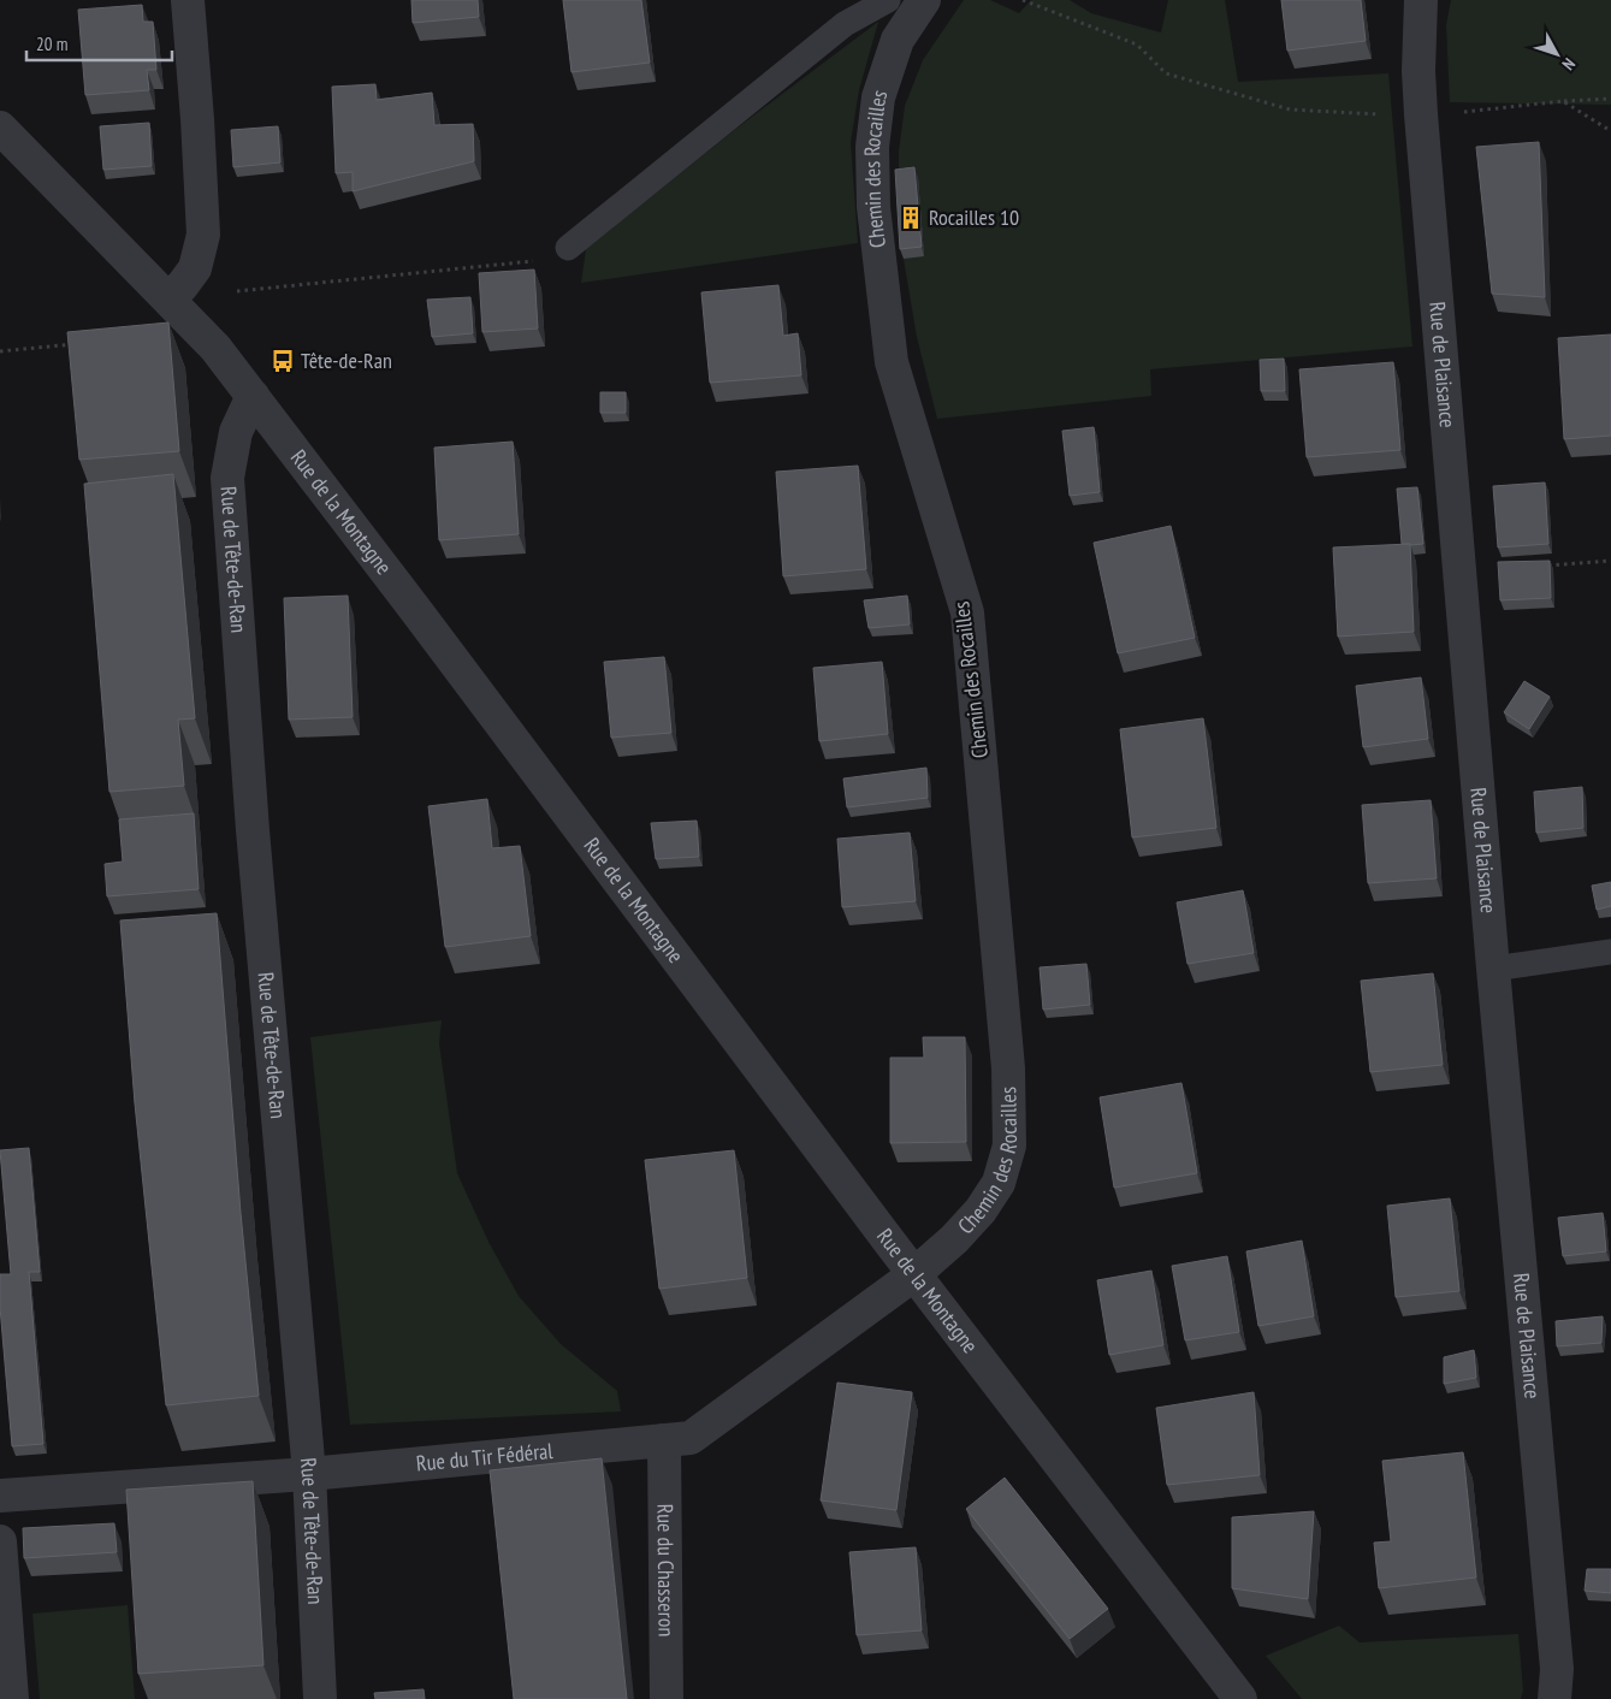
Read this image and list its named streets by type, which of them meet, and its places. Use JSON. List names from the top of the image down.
{
  "streets": {
    "street": [
      "Chemin des Rocailles",
      "Rue de Plaisance",
      "Rue de la Montagne",
      "Rue de Tête-de-Ran",
      "Rue du Tir Fédéral",
      "Rue du Chasseron"
    ]
  },
  "crossings": [
    ["Chemin des Rocailles", "Rue de la Montagne"],
    ["Chemin des Rocailles", "Rue du Tir Fédéral"],
    ["Rue de la Montagne", "Rue de Tête-de-Ran"],
    ["Rue de la Montagne", "Rue du Tir Fédéral"],
    ["Rue de Tête-de-Ran", "Rue du Tir Fédéral"],
    ["Rue du Tir Fédéral", "Rue du Chasseron"]
  ],
  "places": {
    "building": ["Rocailles 10"],
    "bus stop": ["Tête-de-Ran"]
  },
  "scale_bar": "20 m",
  "north": "bottom right"
}
